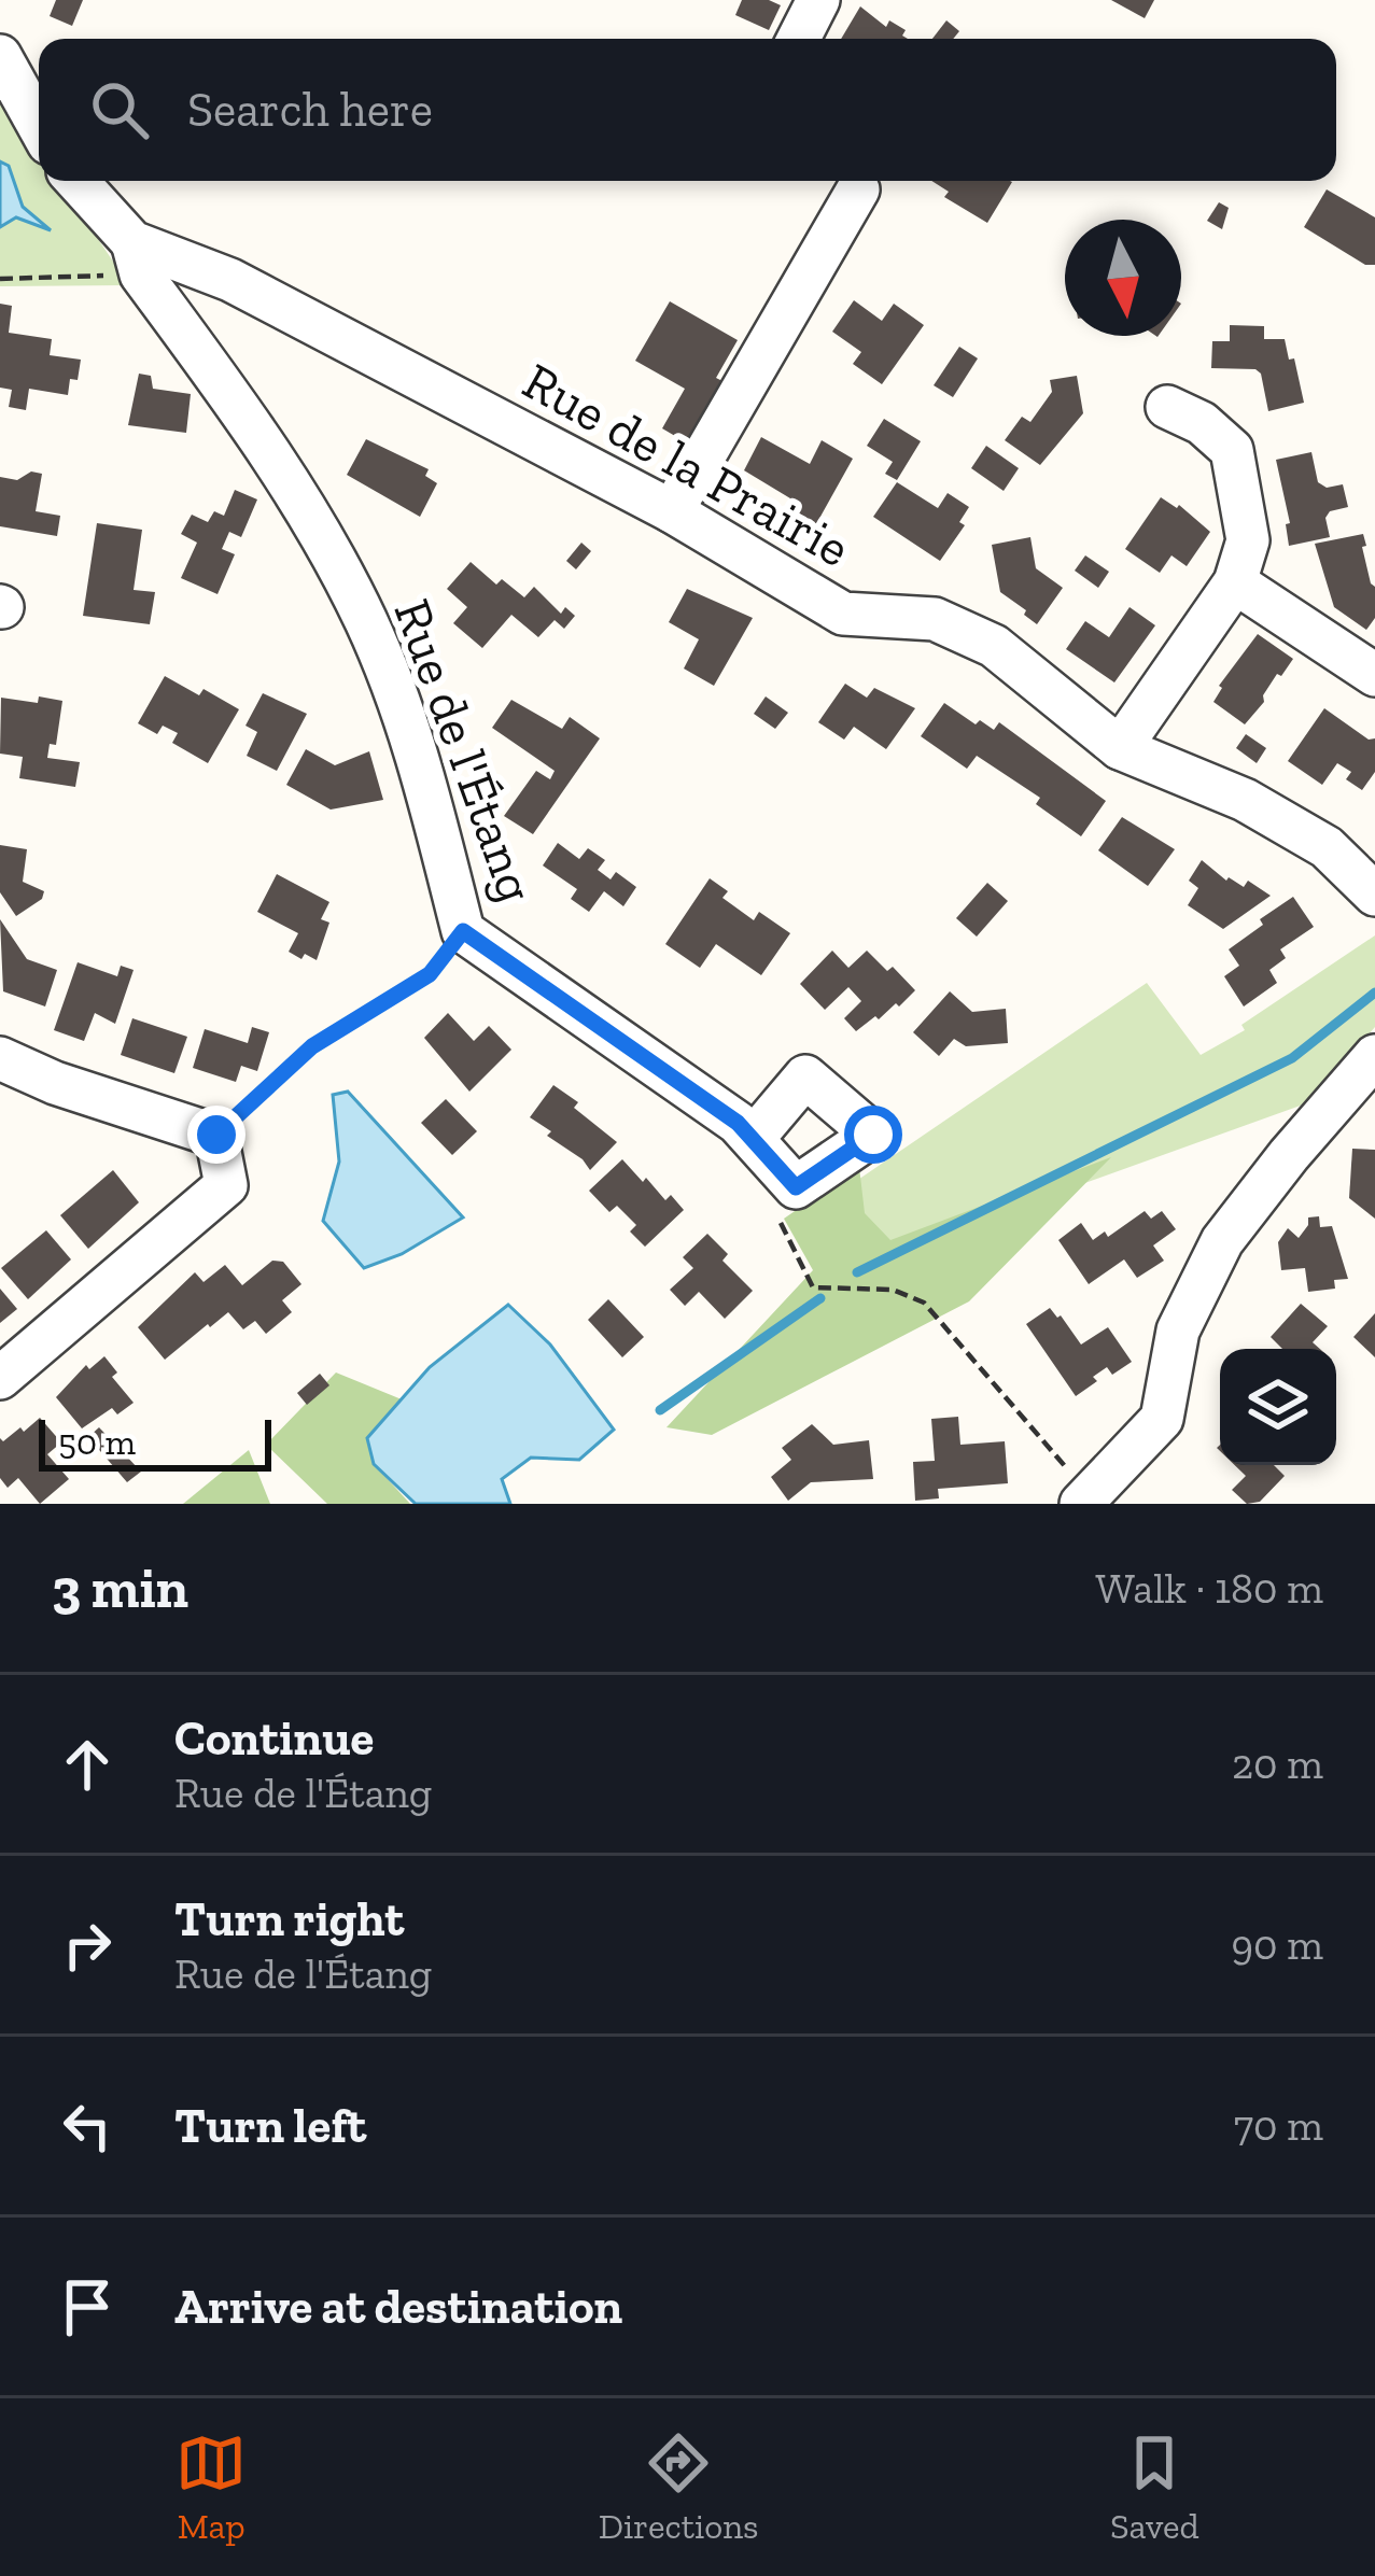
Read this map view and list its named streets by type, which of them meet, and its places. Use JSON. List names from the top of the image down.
{
  "streets": {
    "street": ["Rue de la Prairie", "Rue de l'Étang"]
  },
  "crossings": [
    ["Rue de la Prairie", "Rue de l'Étang"]
  ],
  "scale_bar": "50 m",
  "north": "bottom",
  "page": {
    "search": "Search here",
    "scale": "50 m",
    "heading": ["3 min", "Walk · 180 m"],
    "list": [
      ["Continue", "Rue de l'Étang", "20 m"],
      ["Turn right", "Rue de l'Étang", "90 m"],
      ["Turn left", "70 m"],
      "Arrive at destination"
    ],
    "nav": ["Map", "Directions", "Saved"]
  }
}
